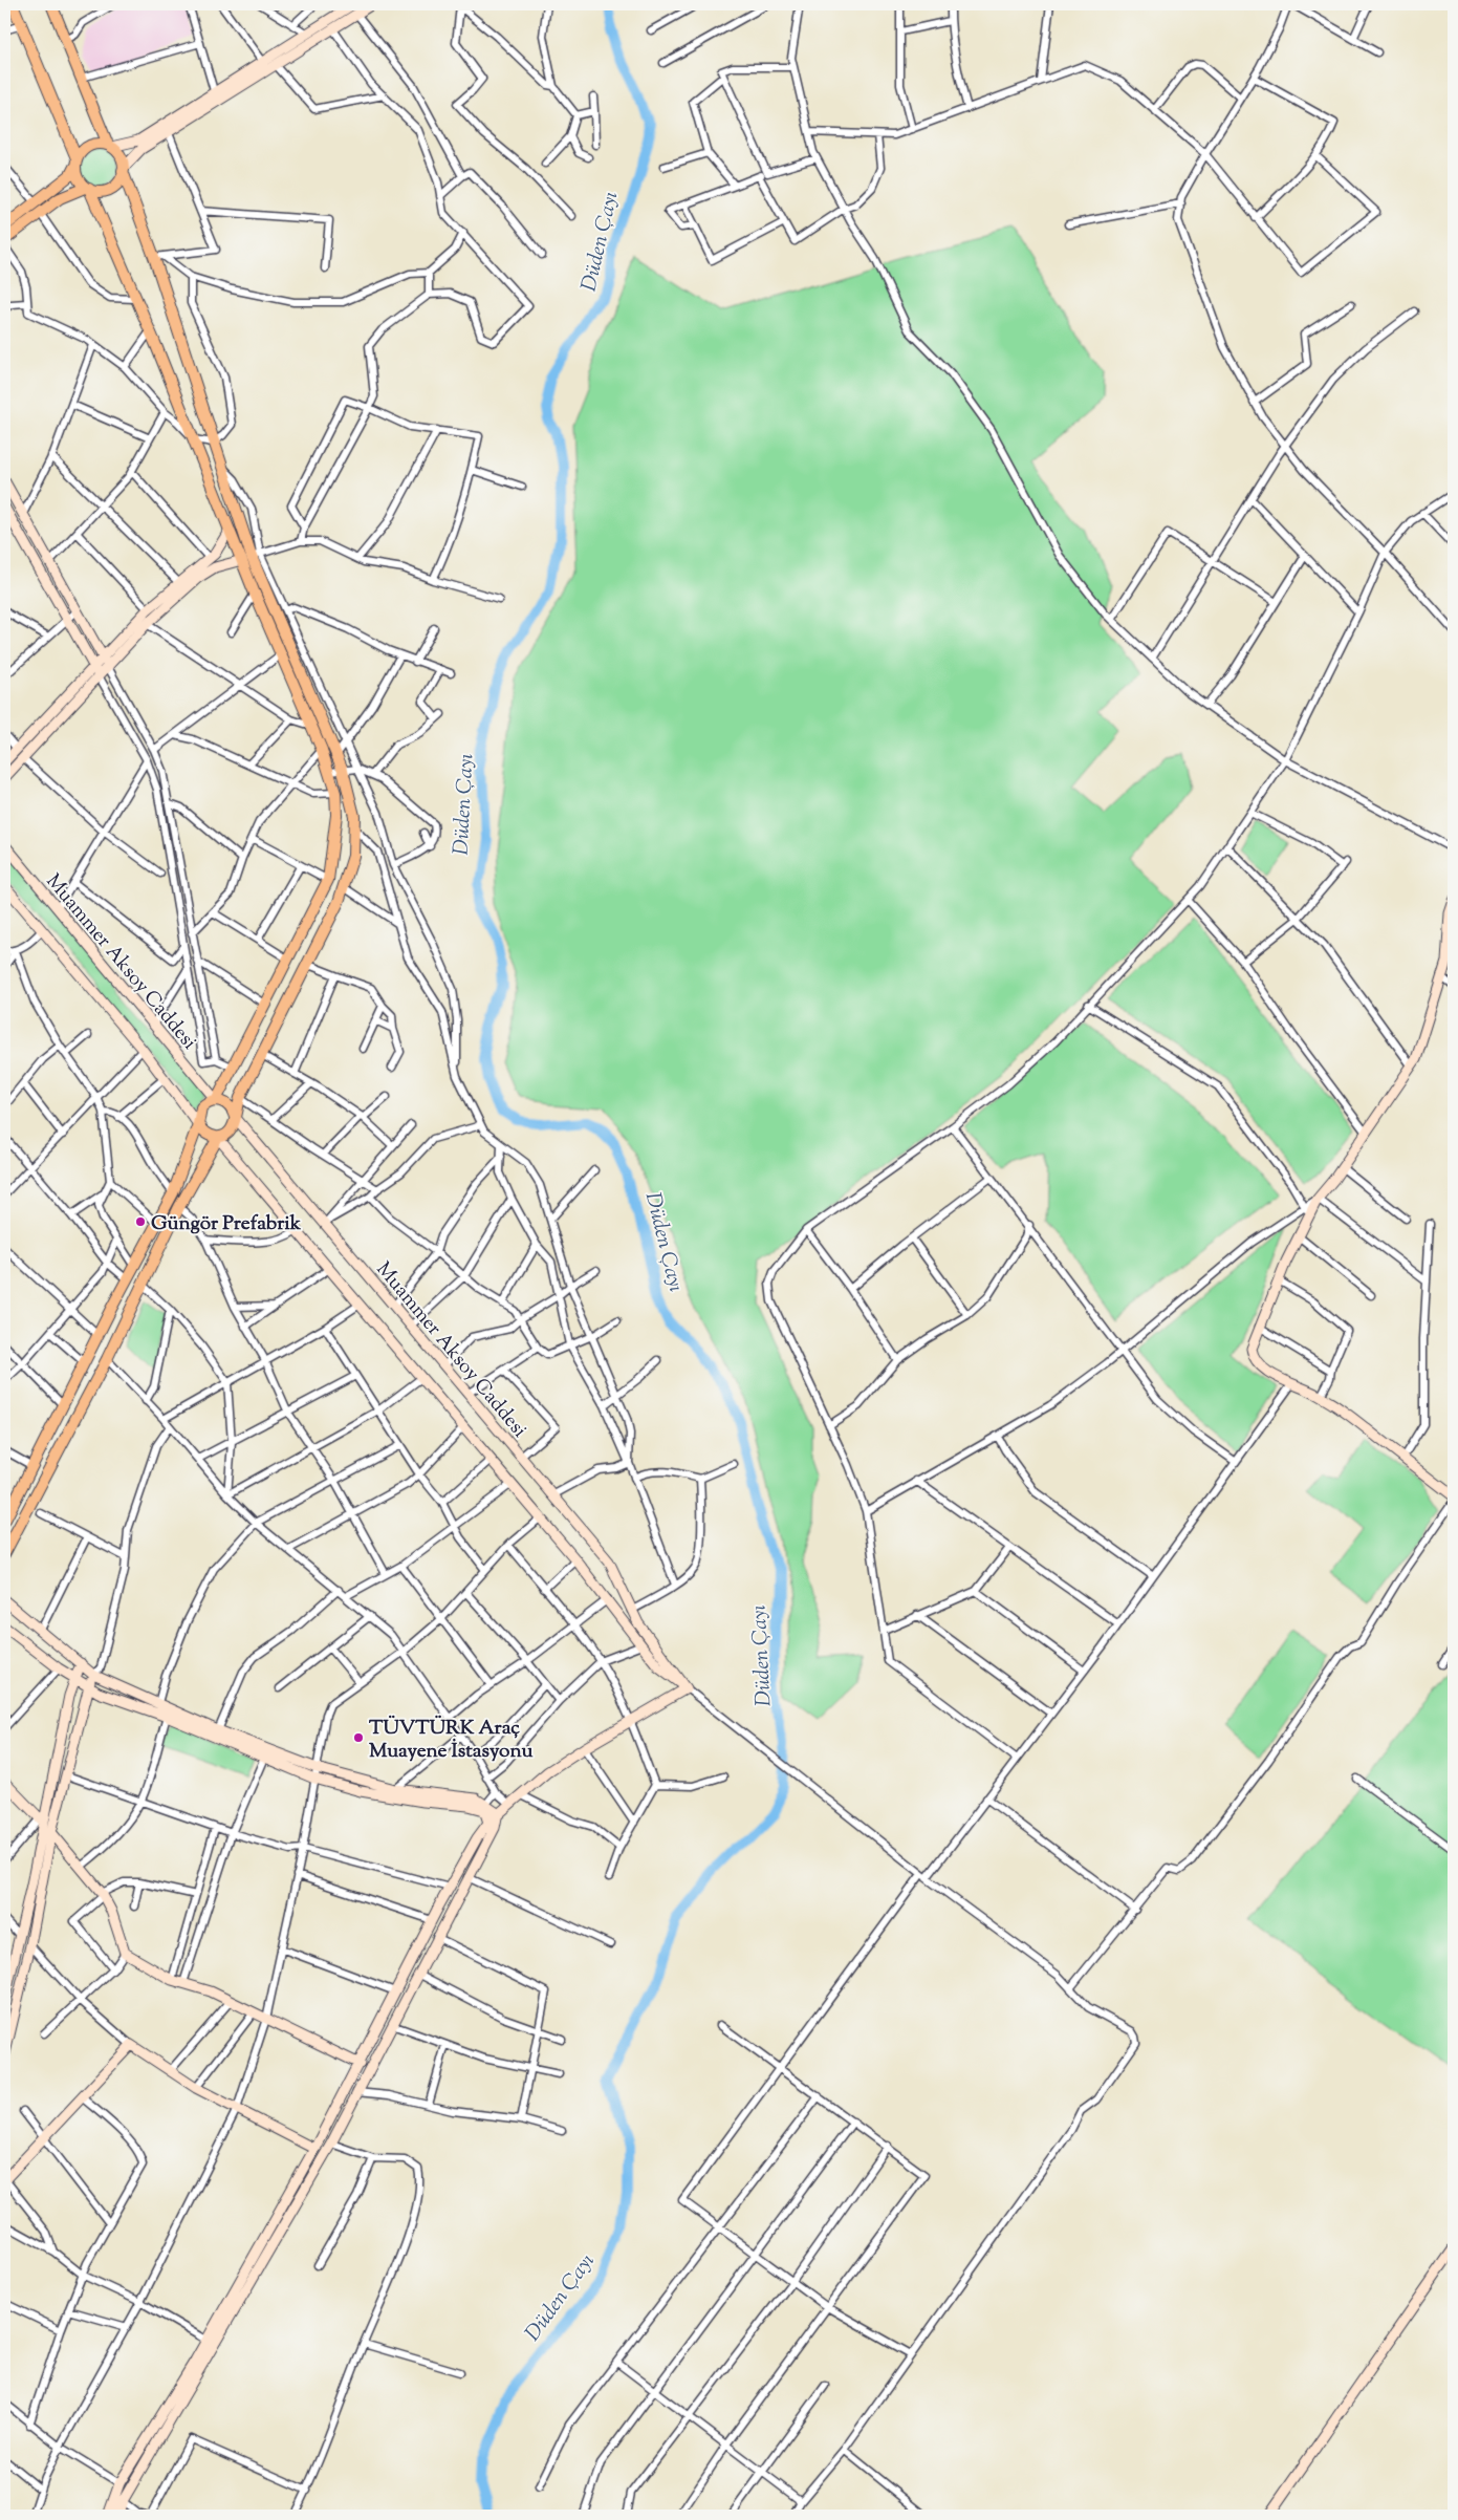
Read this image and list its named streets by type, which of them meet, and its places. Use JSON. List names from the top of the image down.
{
  "streets": {
    "main road": ["Muammer Aksoy Caddesi"]
  },
  "water": ["Düden Çayı"],
  "places": ["Güngör Prefabrik", "TÜVTÜRK Araç Muayene İstasyonu"]
}
